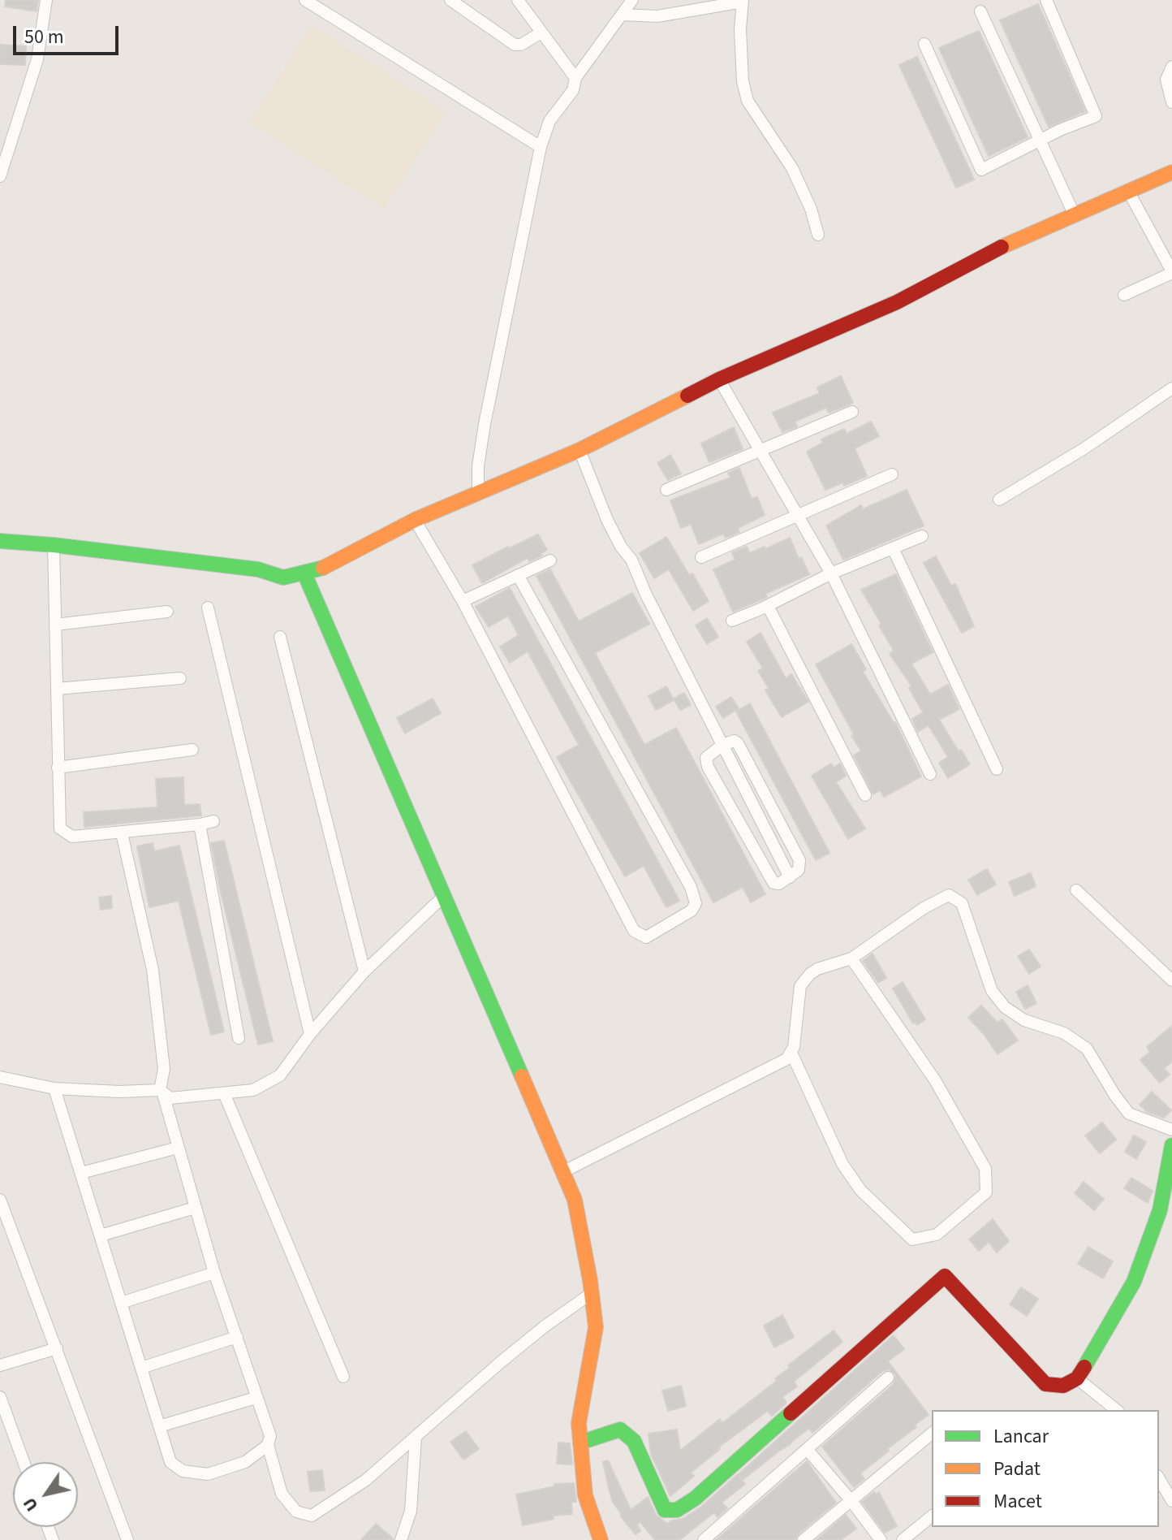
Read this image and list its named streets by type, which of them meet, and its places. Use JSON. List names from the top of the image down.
{
  "legend": ["Lancar", "Padat", "Macet"],
  "scale_bar": "50 m",
  "north": "bottom left"
}
